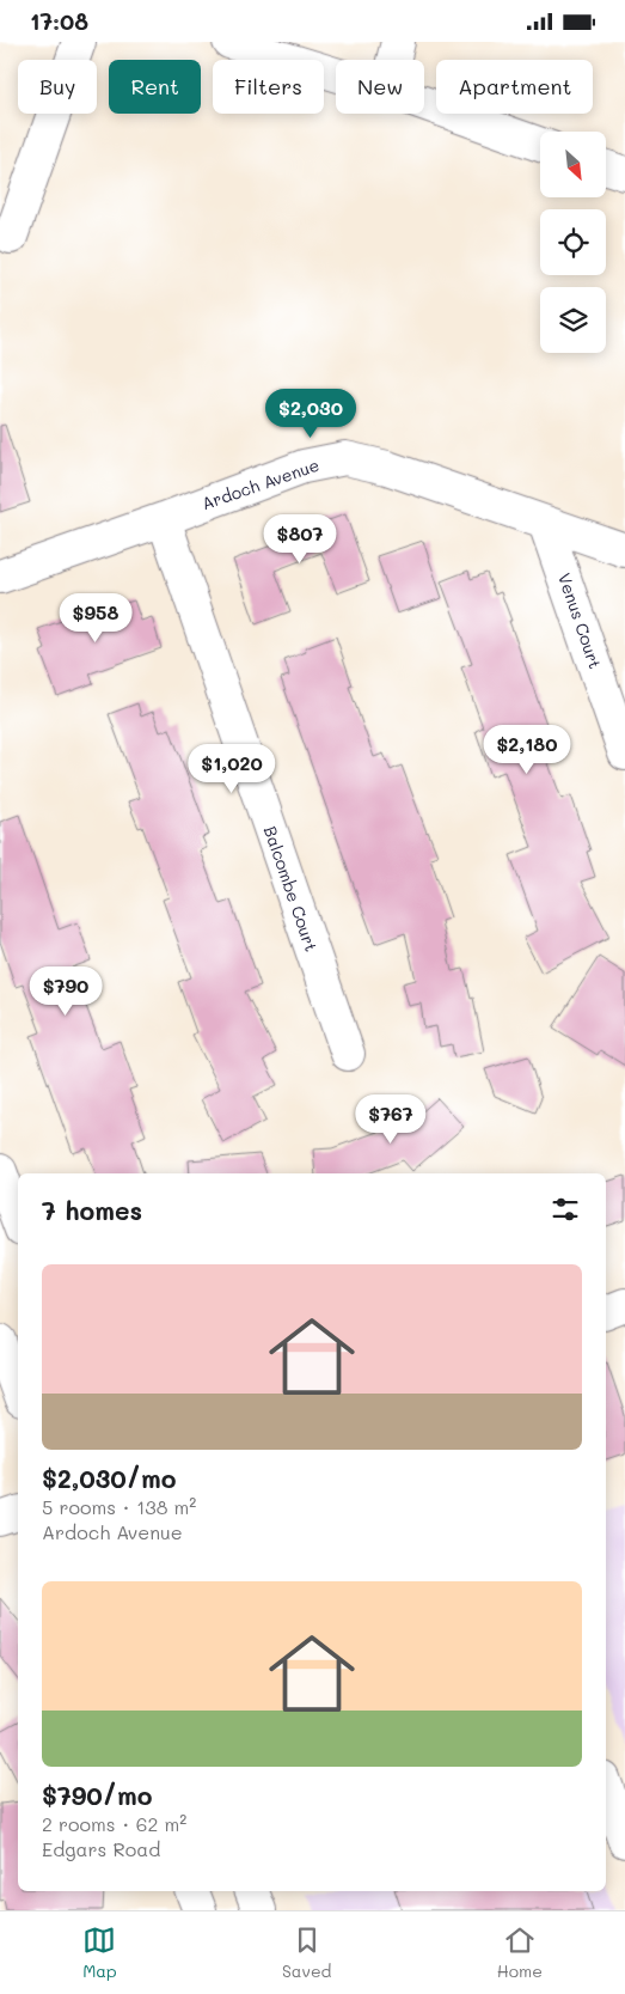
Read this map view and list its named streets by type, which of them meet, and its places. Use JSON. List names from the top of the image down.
{
  "streets": {
    "street": ["Ardoch Avenue", "Venus Court", "Balcombe Court"]
  },
  "crossings": [
    ["Ardoch Avenue", "Venus Court"],
    ["Ardoch Avenue", "Balcombe Court"]
  ],
  "north": "bottom right",
  "page": {
    "status": "17:08",
    "chip": [
      "Buy",
      "Rent",
      "Filters",
      "New",
      "Apartment"
    ],
    "price": [
      "$2,030",
      "$807",
      "$958",
      "$2,180",
      "$1,020",
      "$790",
      "$767"
    ],
    "heading": "7 homes",
    "list": [
      {
        "name": "$2,030/mo",
        "note": "5 rooms · 138 m² · Ardoch Avenue"
      },
      {
        "name": "$790/mo",
        "note": "2 rooms · 62 m² · Edgars Road"
      }
    ],
    "tabs": ["Map", "Saved", "Home"]
  }
}
